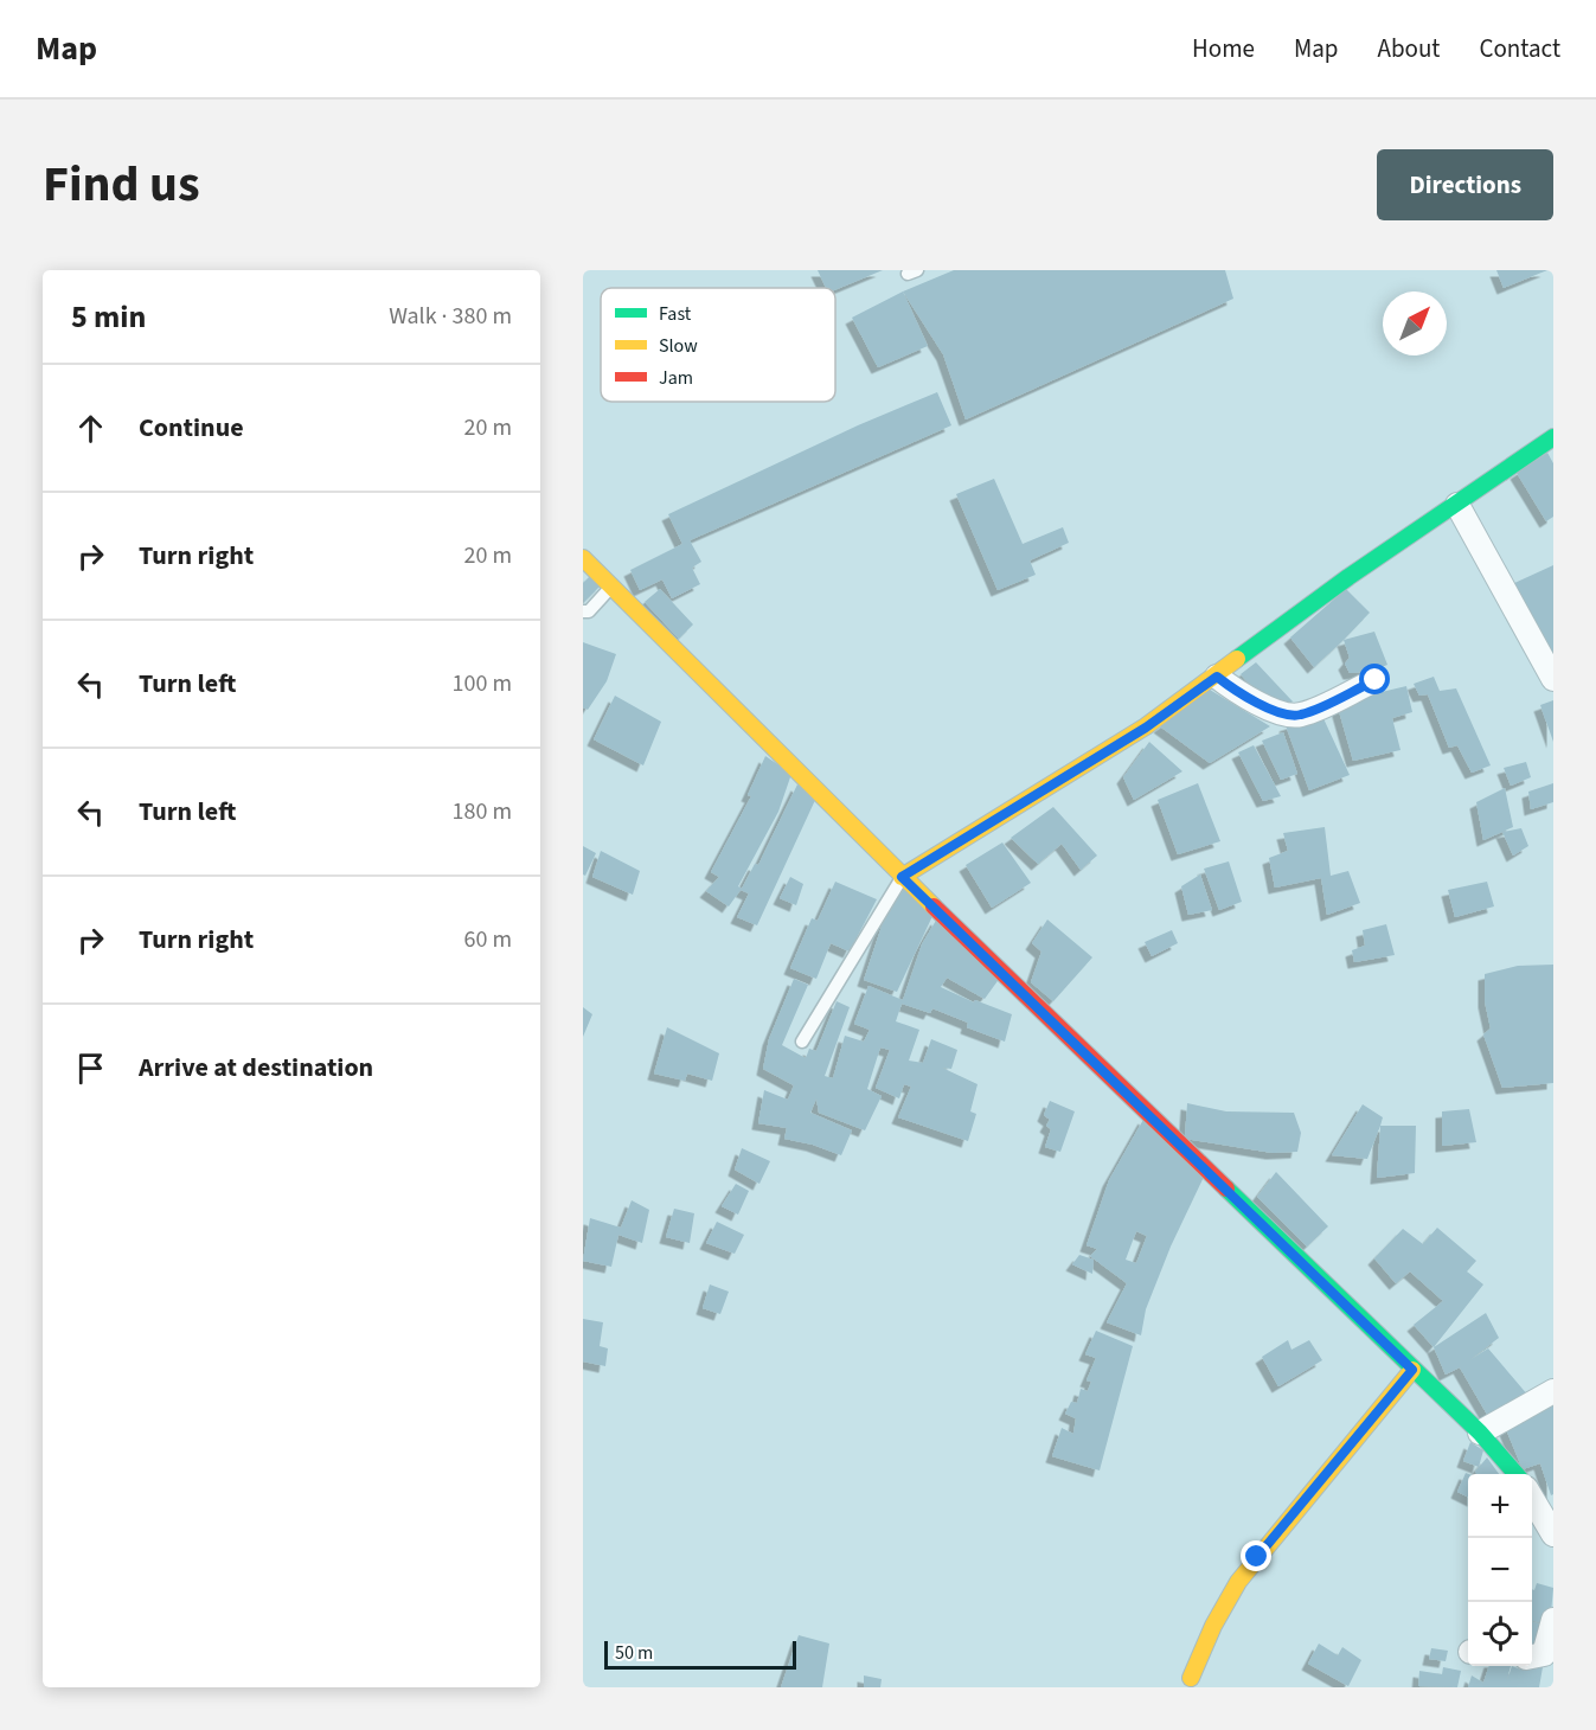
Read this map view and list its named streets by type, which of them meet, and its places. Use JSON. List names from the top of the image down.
{
  "legend": ["Fast", "Slow", "Jam"],
  "scale_bar": "50 m",
  "north": "top right",
  "page": {
    "header": "Map",
    "nav": [
      "Home",
      "Map",
      "About",
      "Contact"
    ],
    "title": "Find us",
    "buttons": "Directions",
    "heading": ["5 min", "Walk · 380 m"],
    "list": [
      ["Continue", "20 m"],
      ["Turn right", "20 m"],
      ["Turn left", "100 m"],
      ["Turn left", "180 m"],
      ["Turn right", "60 m"],
      "Arrive at destination"
    ],
    "map_buttons": ["+", "−"],
    "scale": "50 m"
  }
}
